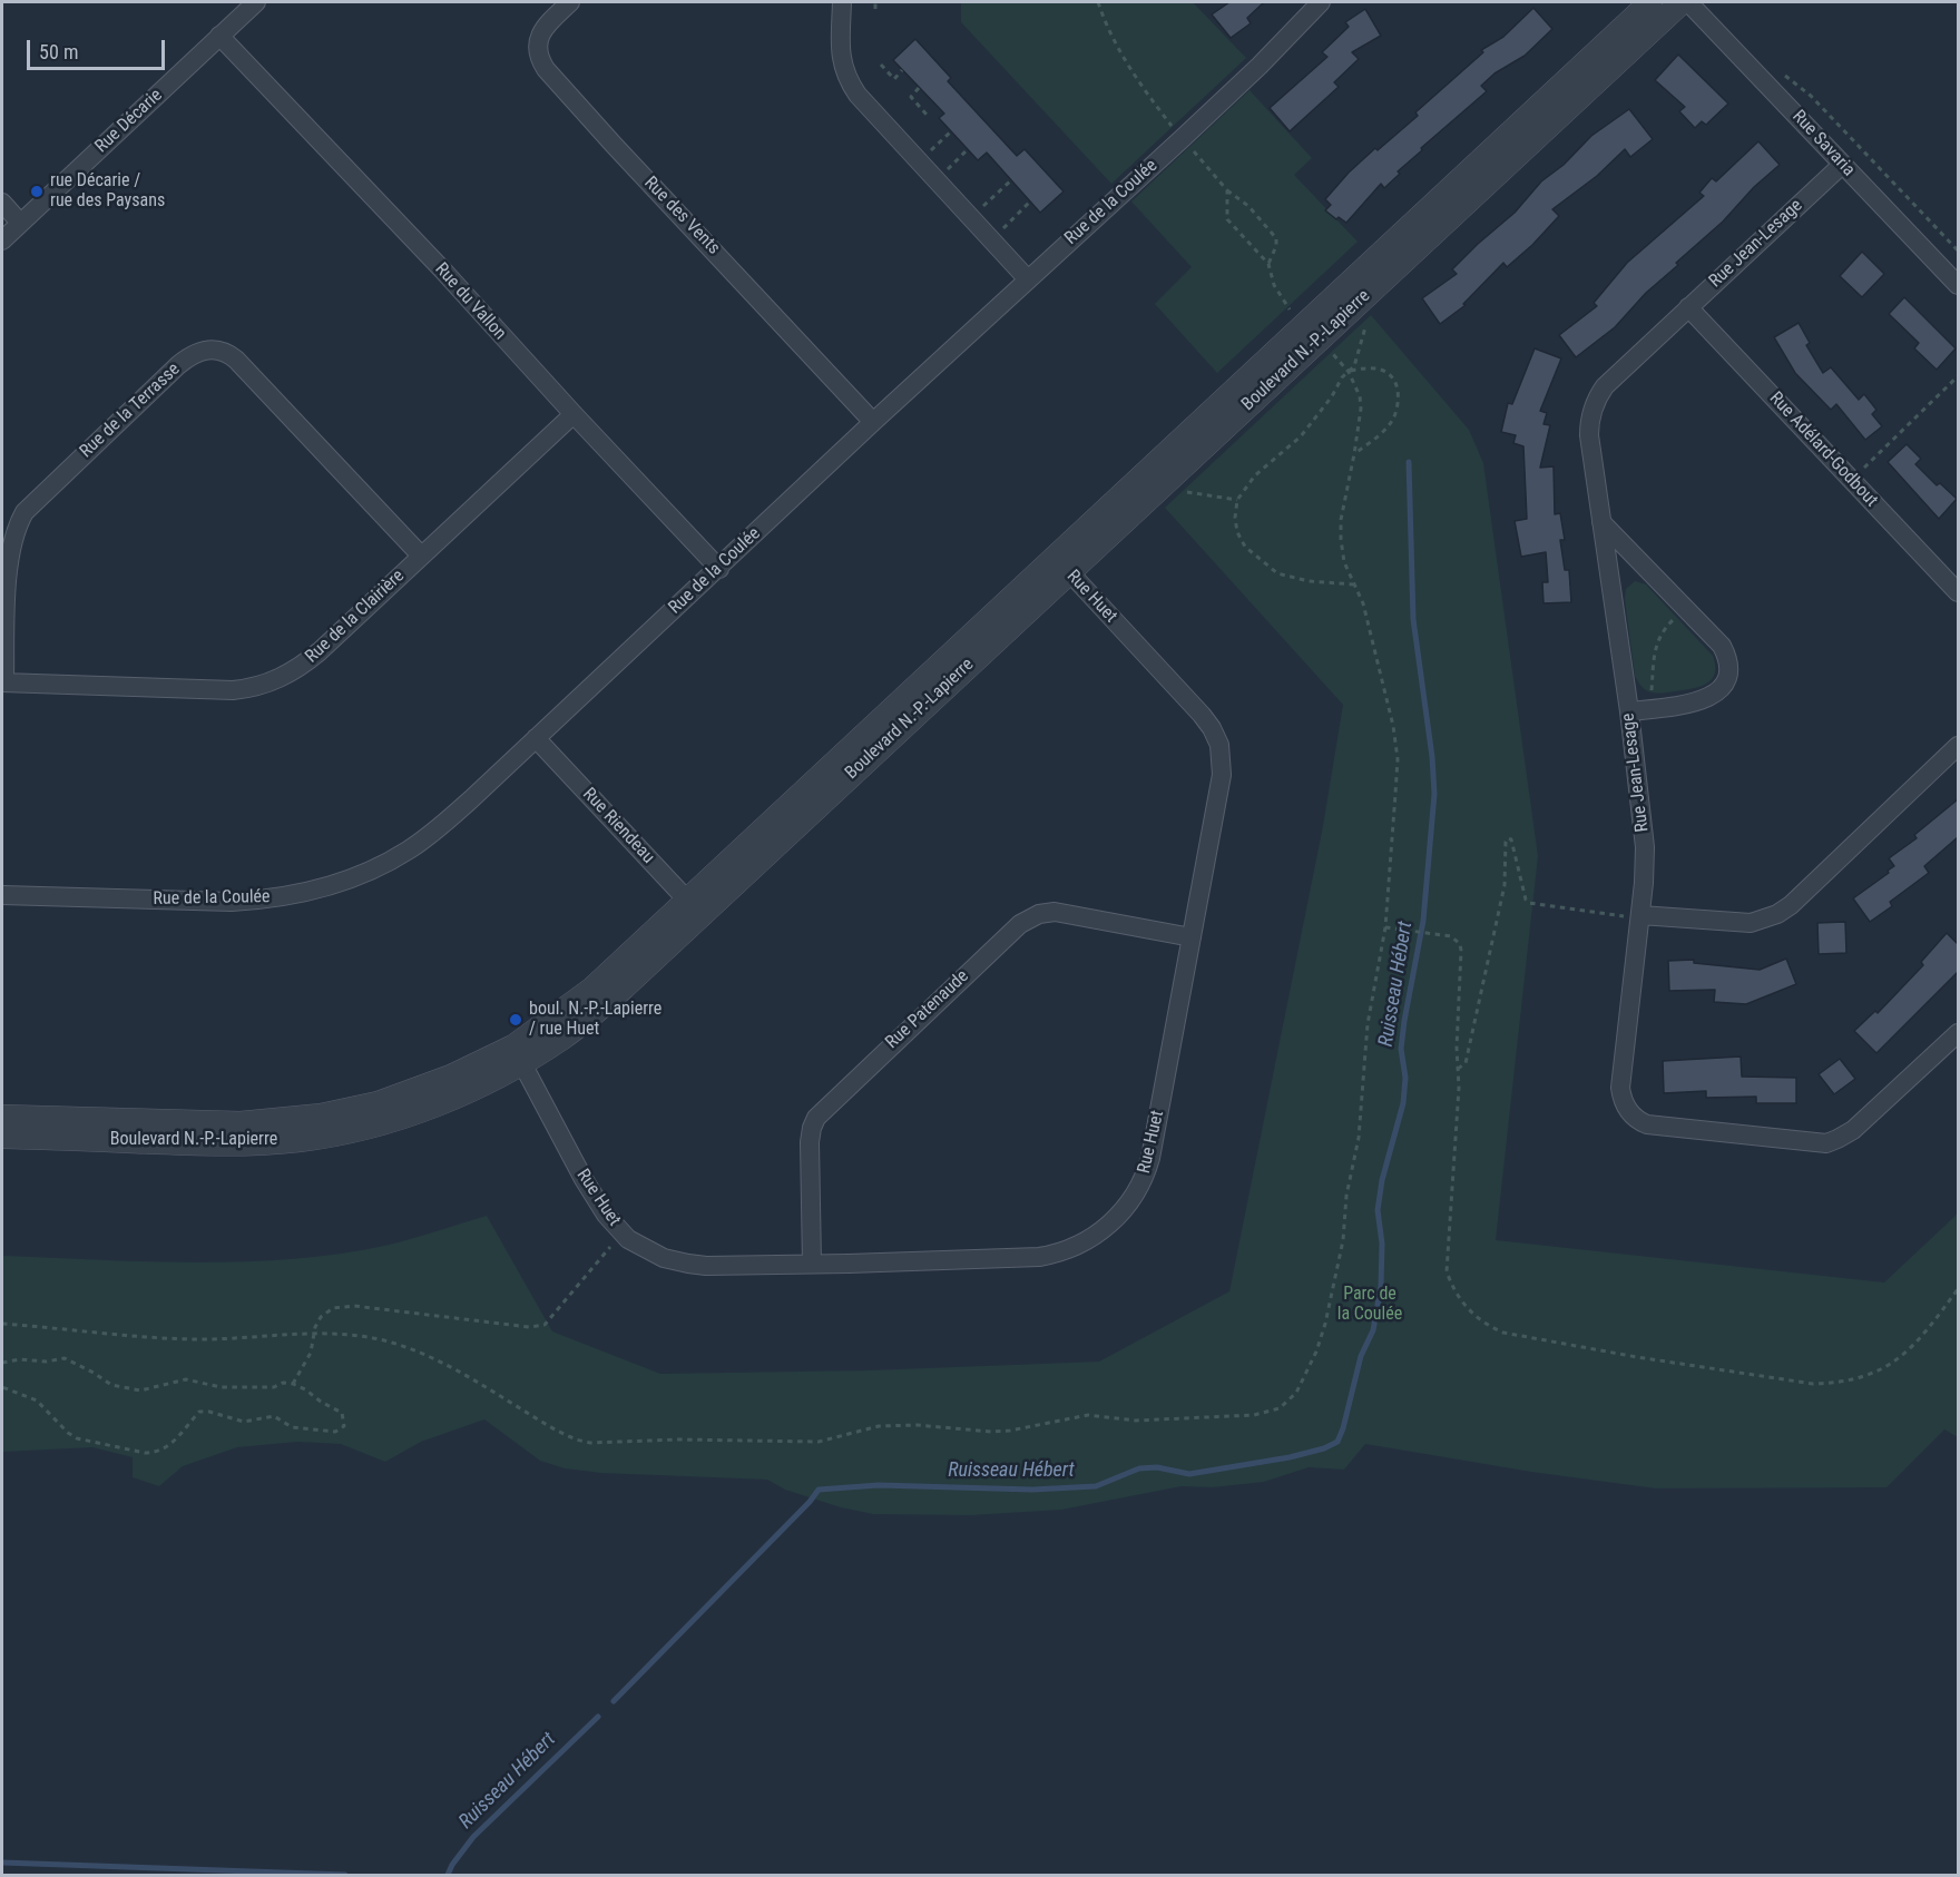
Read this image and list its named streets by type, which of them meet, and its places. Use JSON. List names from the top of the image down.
{
  "streets": {
    "street": [
      "Rue Décarie",
      "Rue Savaria",
      "Rue de la Coulée",
      "Rue des Vents",
      "Rue Jean-Lesage",
      "Rue du Vallon",
      "Boulevard N.-P.-Lapierre",
      "Rue de la Terrasse",
      "Rue Adélard-Godbout",
      "Rue Huet",
      "Rue de la Clairière",
      "Rue Riendeau",
      "Rue Patenaude"
    ]
  },
  "crossings": [
    ["Rue Décarie", "Rue du Vallon"],
    ["Rue Savaria", "Rue Jean-Lesage"],
    ["Rue de la Coulée", "Rue des Vents"],
    ["Rue de la Coulée", "Rue du Vallon"],
    ["Rue de la Coulée", "Rue Riendeau"],
    ["Rue Jean-Lesage", "Rue Adélard-Godbout"],
    ["Rue du Vallon", "Rue de la Clairière"],
    ["Boulevard N.-P.-Lapierre", "Rue Huet"],
    ["Boulevard N.-P.-Lapierre", "Rue Riendeau"],
    ["Rue de la Terrasse", "Rue de la Clairière"],
    ["Rue Huet", "Rue Patenaude"]
  ],
  "water": ["Ruisseau Hébert"],
  "parks": ["Parc de la Coulée"],
  "places": ["rue Décarie / rue des Paysans", "boul. N.-P.-Lapierre / rue Huet"],
  "scale_bar": "50 m"
}
